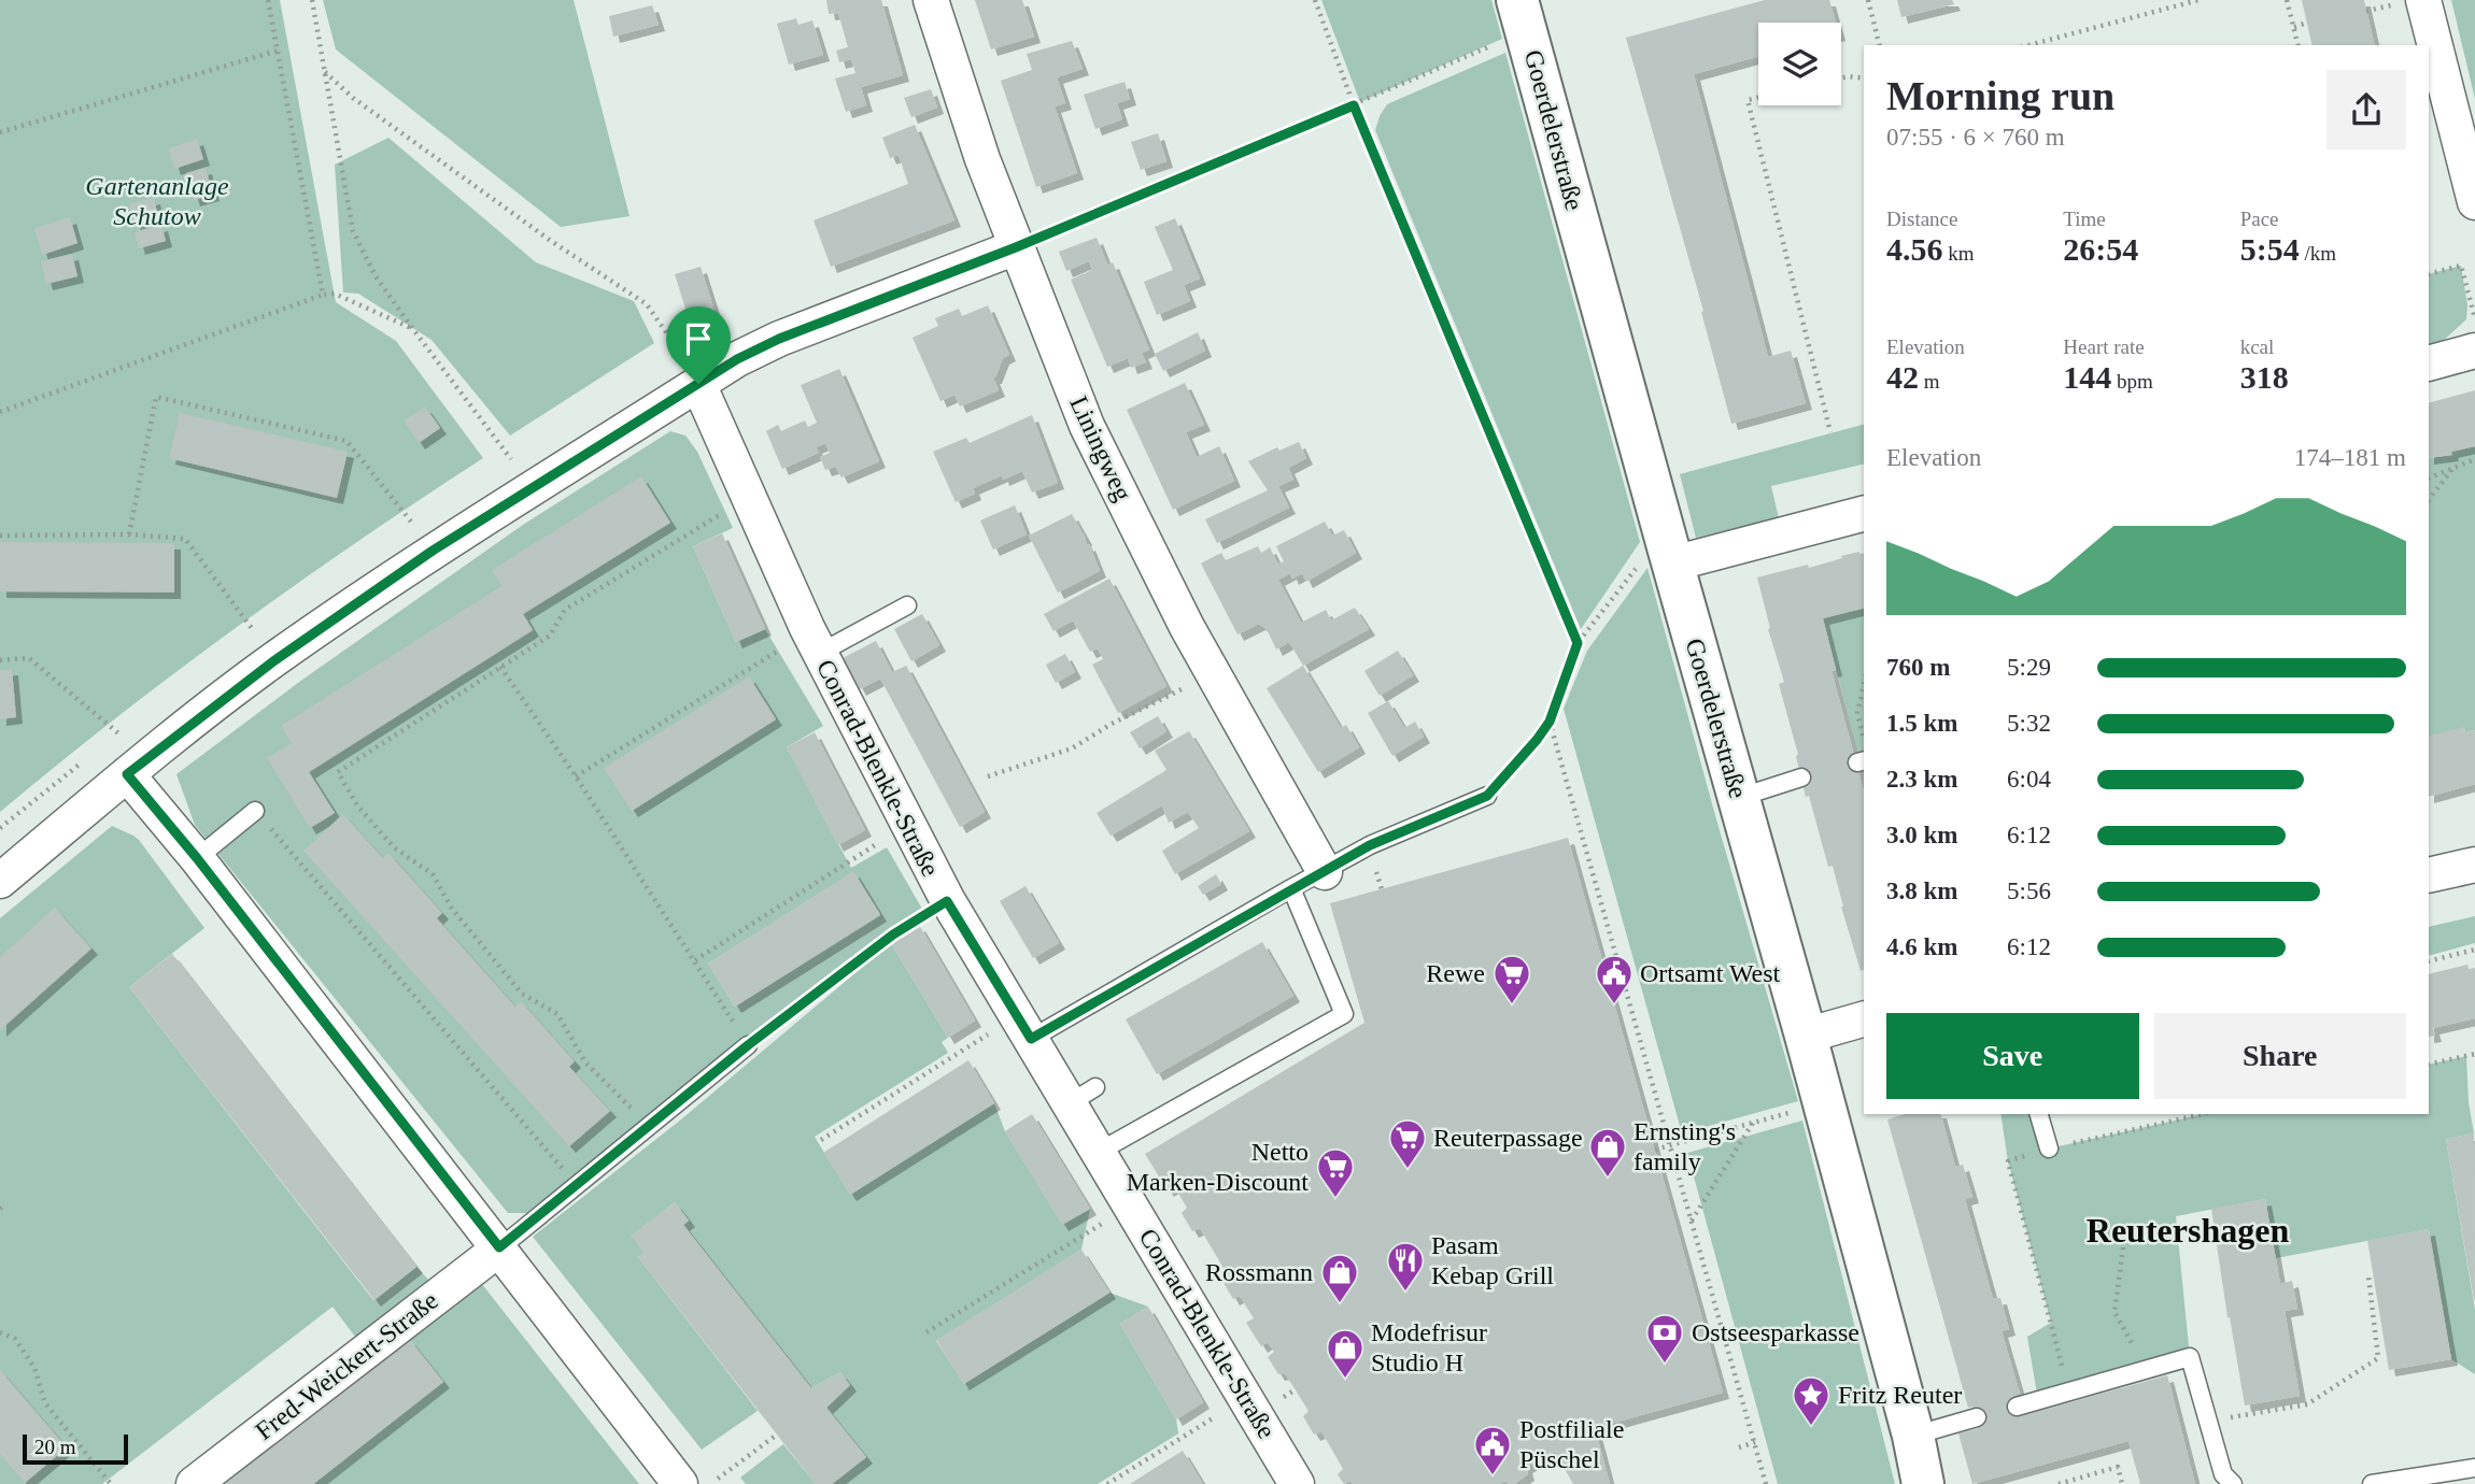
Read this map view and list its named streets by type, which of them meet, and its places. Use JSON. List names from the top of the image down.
{
  "streets": {
    "street": [
      "Goerdelerstraße",
      "Liningweg",
      "Conrad-Blenkle-Straße",
      "Fred-Weickert-Straße"
    ]
  },
  "districts": ["Reutershagen"],
  "parks": ["Gartenanlage Schutow"],
  "places": {
    "supermarket": ["Rewe", "Reuterpassage", "Netto Marken-Discount"],
    "public building": ["Ortsamt West", "Postfiliale Püschel"],
    "shop": ["Ernsting's family", "Rossmann", "Modefrisur Studio H"],
    "restaurant": ["Pasam Kebap Grill"],
    "bank": ["Ostseesparkasse"],
    "place": ["Fritz Reuter"]
  },
  "scale_bar": "20 m",
  "page": {
    "heading": ["Morning run", "07:55 · 6 × 760 m"],
    "stats": [
      ["Distance", "4.56 km"],
      ["Time", "26:54"],
      ["Pace", "5:54 /km"],
      ["Elevation", "42 m"],
      ["Heart rate", "144 bpm"],
      ["kcal", "318"]
    ],
    "chart": ["Elevation", "174–181 m"],
    "list": [
      {
        "name": "760 m",
        "note": "5:29"
      },
      {
        "name": "1.5 km",
        "note": "5:32"
      },
      {
        "name": "2.3 km",
        "note": "6:04"
      },
      {
        "name": "3.0 km",
        "note": "6:12"
      },
      {
        "name": "3.8 km",
        "note": "5:56"
      },
      {
        "name": "4.6 km",
        "note": "6:12"
      }
    ],
    "buttons": ["Save", "Share"],
    "scale": "20 m"
  }
}
